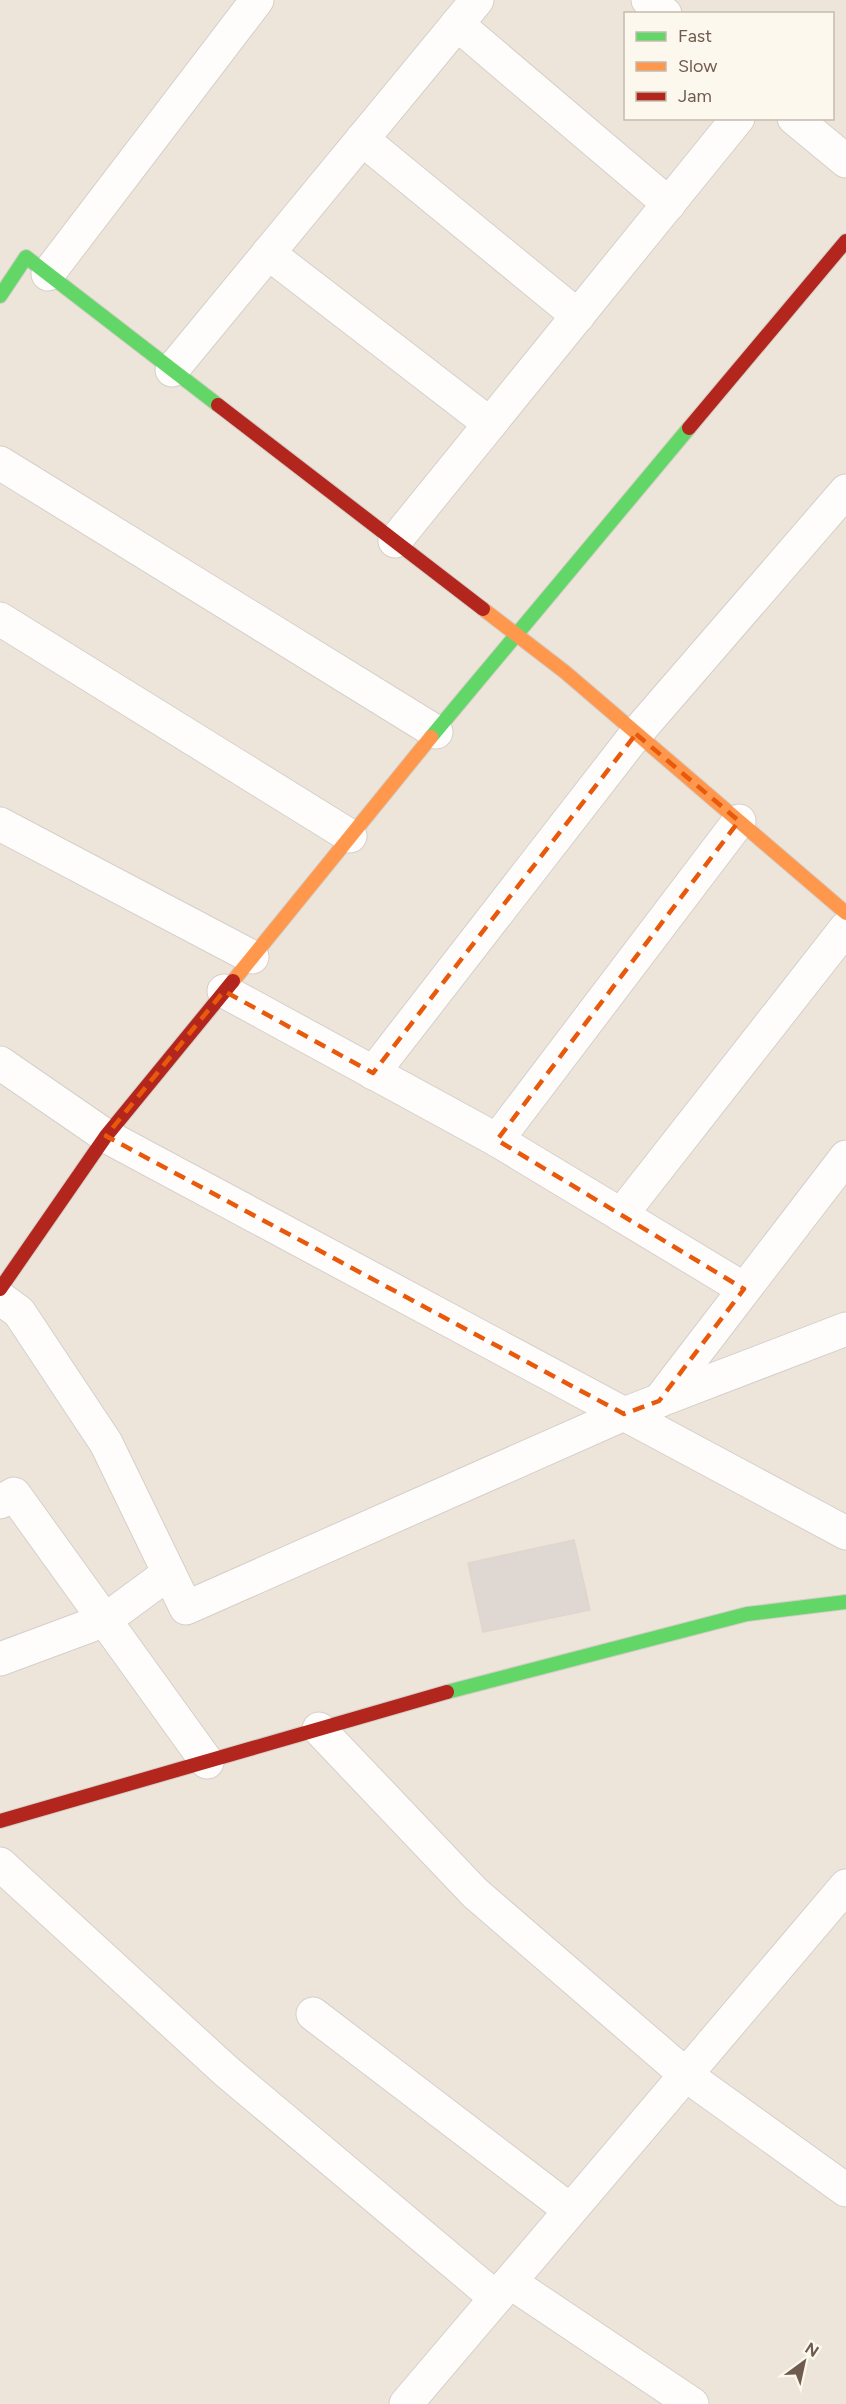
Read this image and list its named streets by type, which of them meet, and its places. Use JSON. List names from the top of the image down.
{
  "legend": ["Fast", "Slow", "Jam"],
  "north": "top right"
}
